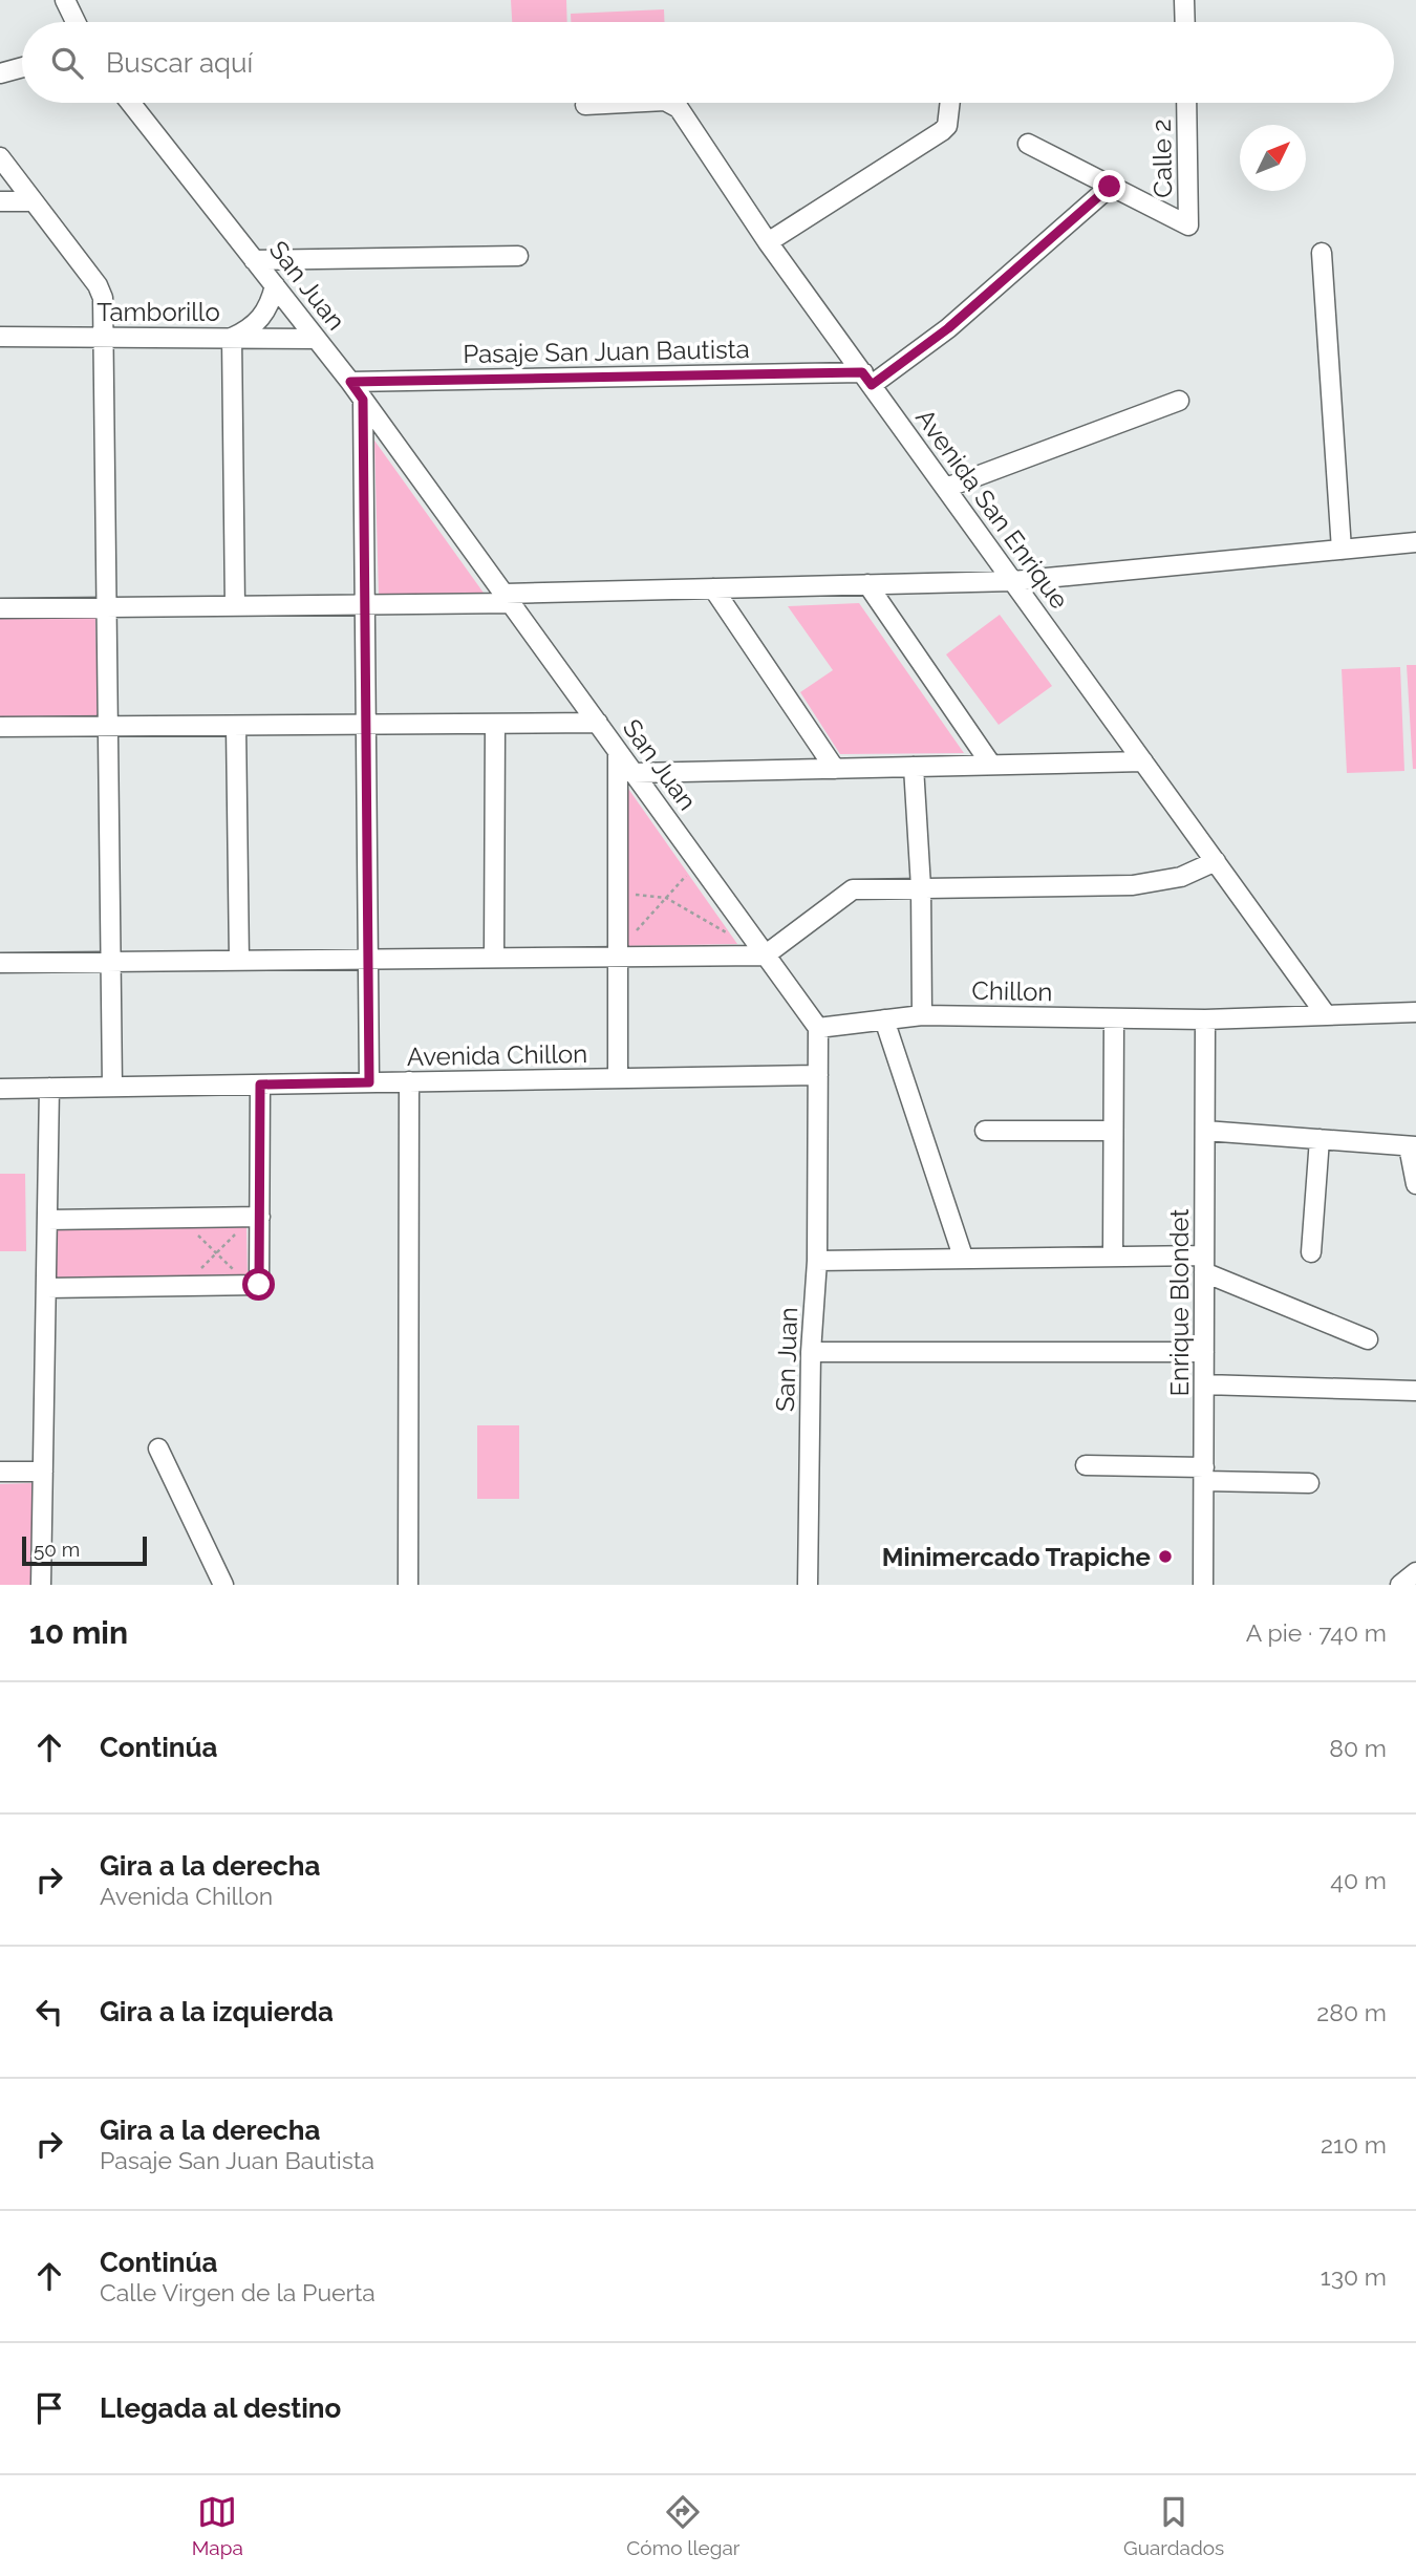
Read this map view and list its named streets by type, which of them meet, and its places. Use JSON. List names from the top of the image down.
{
  "streets": {
    "street": [
      "Calle 2",
      "San Juan",
      "Tamborillo",
      "Pasaje San Juan Bautista",
      "Avenida San Enrique",
      "Chillon",
      "Avenida Chillon",
      "Enrique Blondet"
    ]
  },
  "crossings": [
    ["San Juan", "Tamborillo"],
    ["San Juan", "Pasaje San Juan Bautista"],
    ["San Juan", "Chillon"],
    ["San Juan", "Avenida Chillon"],
    ["Pasaje San Juan Bautista", "Avenida San Enrique"],
    ["Avenida San Enrique", "Chillon"],
    ["Chillon", "Enrique Blondet"]
  ],
  "places": ["Minimercado Trapiche"],
  "scale_bar": "50 m",
  "north": "top right",
  "page": {
    "search": "Buscar aquí",
    "scale": "50 m",
    "heading": ["10 min", "A pie · 740 m"],
    "list": [
      ["Continúa", "80 m"],
      ["Gira a la derecha", "Avenida Chillon", "40 m"],
      ["Gira a la izquierda", "280 m"],
      ["Gira a la derecha", "Pasaje San Juan Bautista", "210 m"],
      ["Continúa", "Calle Virgen de la Puerta", "130 m"],
      "Llegada al destino"
    ],
    "nav": ["Mapa", "Cómo llegar", "Guardados"]
  }
}
